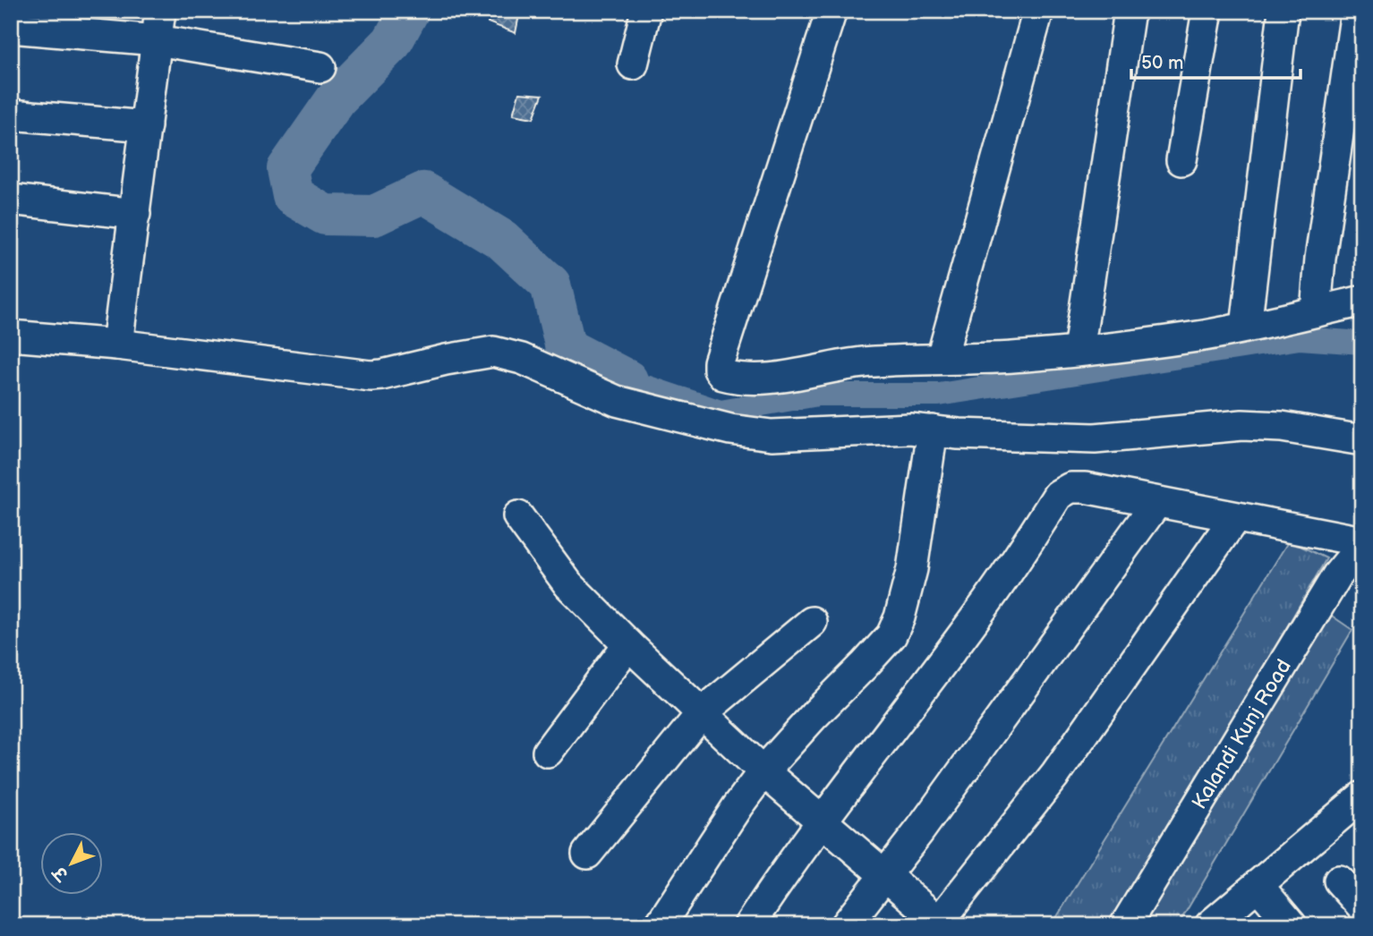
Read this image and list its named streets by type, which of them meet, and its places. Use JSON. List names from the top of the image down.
{
  "streets": {
    "street": ["Kalandi Kunj Road"]
  },
  "scale_bar": "50 m",
  "north": "bottom left"
}
